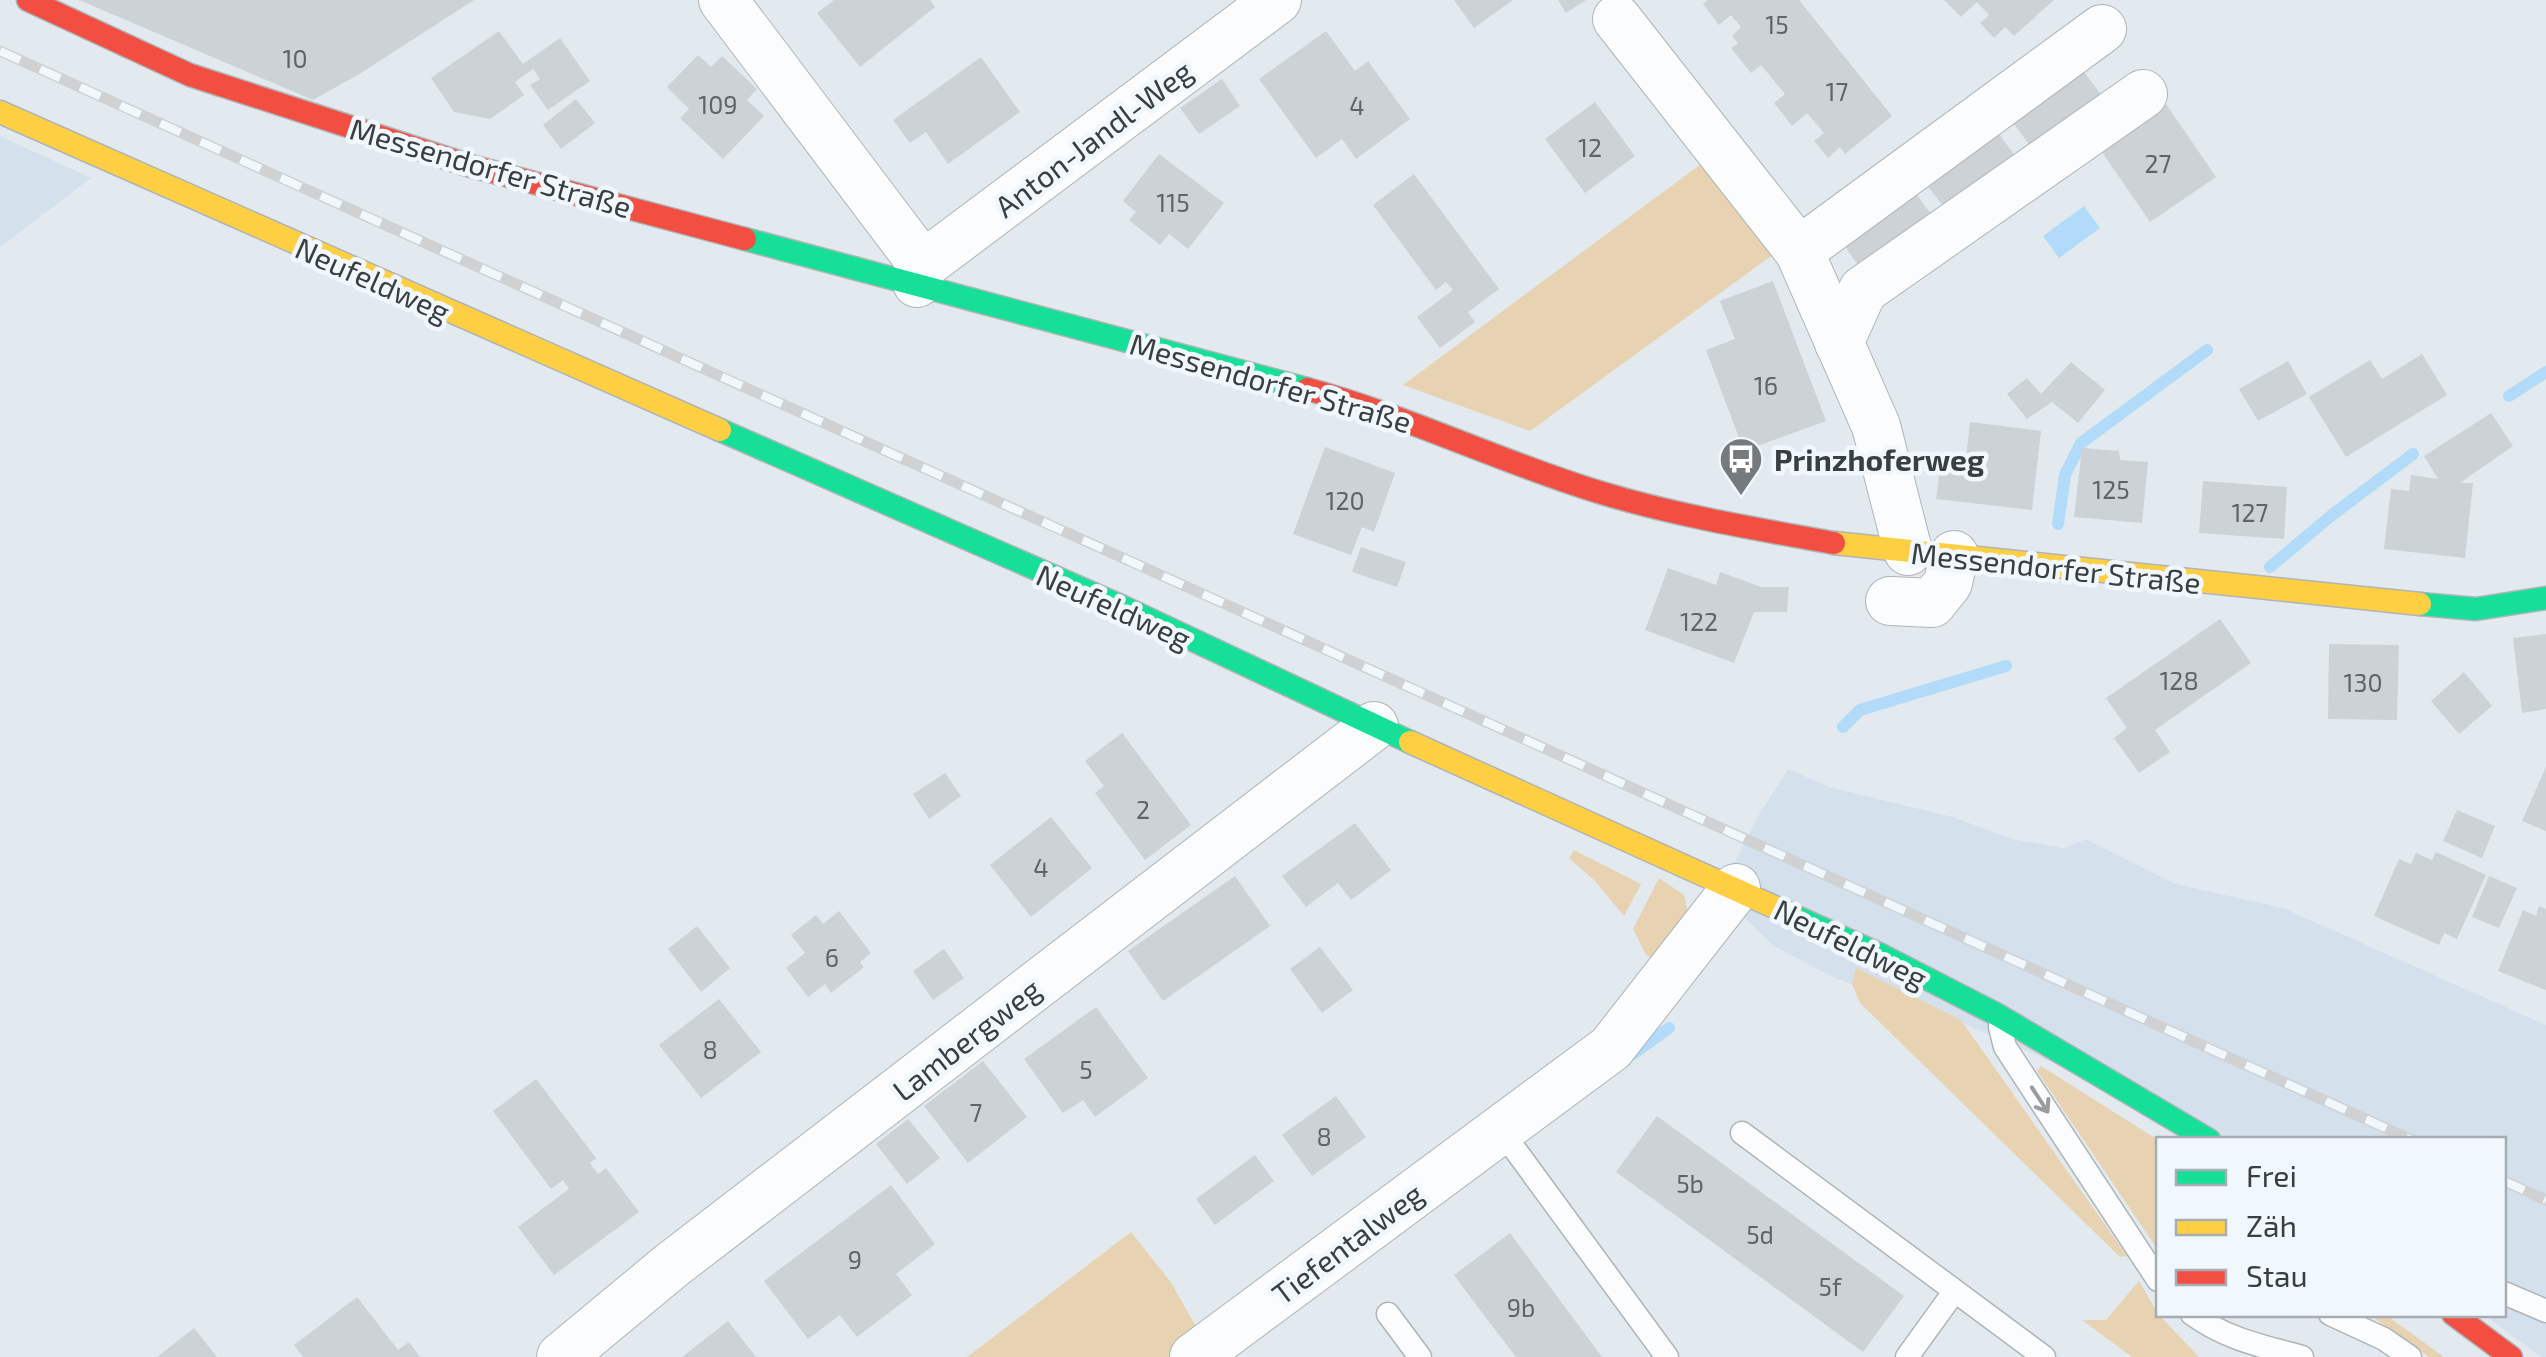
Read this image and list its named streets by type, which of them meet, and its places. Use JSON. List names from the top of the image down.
{
  "streets": {
    "street": [
      "Anton-Jandl-Weg",
      "Messendorfer Straße",
      "Neufeldweg",
      "Lambergweg",
      "Tiefentalweg"
    ]
  },
  "crossings": [
    ["Anton-Jandl-Weg", "Messendorfer Straße"],
    ["Neufeldweg", "Lambergweg"],
    ["Neufeldweg", "Tiefentalweg"]
  ],
  "places": {
    "bus stop": ["Prinzhoferweg"]
  },
  "house_numbers": [
    "15",
    "10",
    "17",
    "109",
    "4",
    "12",
    "27",
    "115",
    "16",
    "125",
    "120",
    "127",
    "122",
    "128",
    "130",
    "2",
    "4",
    "6",
    "8",
    "5",
    "7",
    "8",
    "5b",
    "5d",
    "9",
    "5f",
    "9b"
  ],
  "legend": ["Frei", "Zäh", "Stau"]
}
